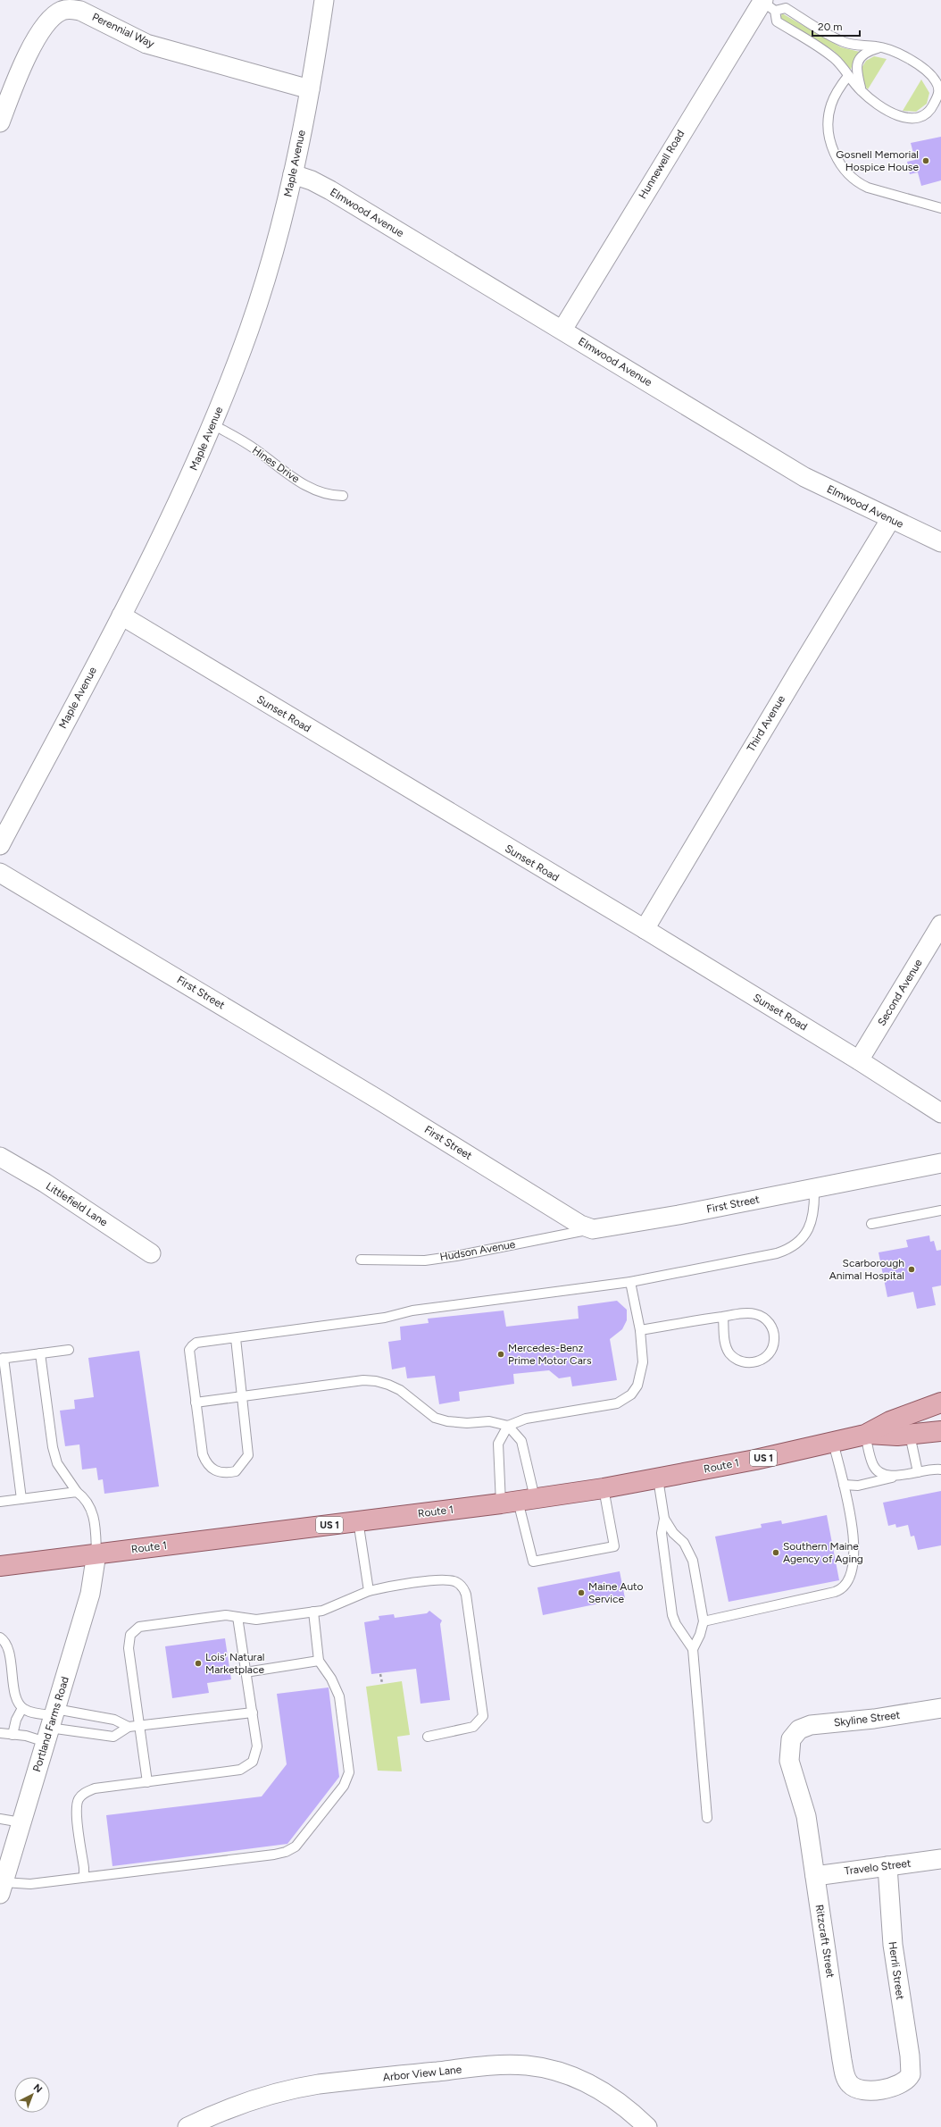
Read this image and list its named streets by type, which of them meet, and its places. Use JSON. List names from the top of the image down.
{
  "streets": {
    "main road": ["US 1", "Route 1"],
    "street": [
      "Perennial Way",
      "Maple Avenue",
      "Hunnewell Road",
      "Elmwood Avenue",
      "Sunset Road",
      "Third Avenue",
      "First Street",
      "Second Avenue",
      "Littlefield Lane",
      "Skyline Street",
      "Portland Farms Road",
      "Travelo Street",
      "Ritzcraft Street",
      "Herrli Street",
      "Arbor View Lane"
    ],
    "lane": ["Hines Drive", "Hudson Avenue"]
  },
  "crossings": [
    ["Perennial Way", "Maple Avenue"],
    ["Maple Avenue", "Elmwood Avenue"],
    ["Maple Avenue", "Hines Drive"],
    ["Maple Avenue", "Sunset Road"],
    ["Hunnewell Road", "Elmwood Avenue"],
    ["Elmwood Avenue", "Third Avenue"],
    ["Sunset Road", "Third Avenue"],
    ["Sunset Road", "Second Avenue"],
    ["First Street", "Hudson Avenue"],
    ["Route 1", "Portland Farms Road"],
    ["Skyline Street", "Ritzcraft Street"],
    ["Travelo Street", "Ritzcraft Street"],
    ["Travelo Street", "Herrli Street"],
    ["Ritzcraft Street", "Herrli Street"]
  ],
  "places": [
    "Gosnell Memorial Hospice House",
    "Scarborough Animal Hospital",
    "Mercedes-Benz Prime Motor Cars",
    "Southern Maine Agency of Aging",
    "Maine Auto Service",
    "Lois' Natural Marketplace"
  ],
  "scale_bar": "20 m",
  "north": "top right"
}
